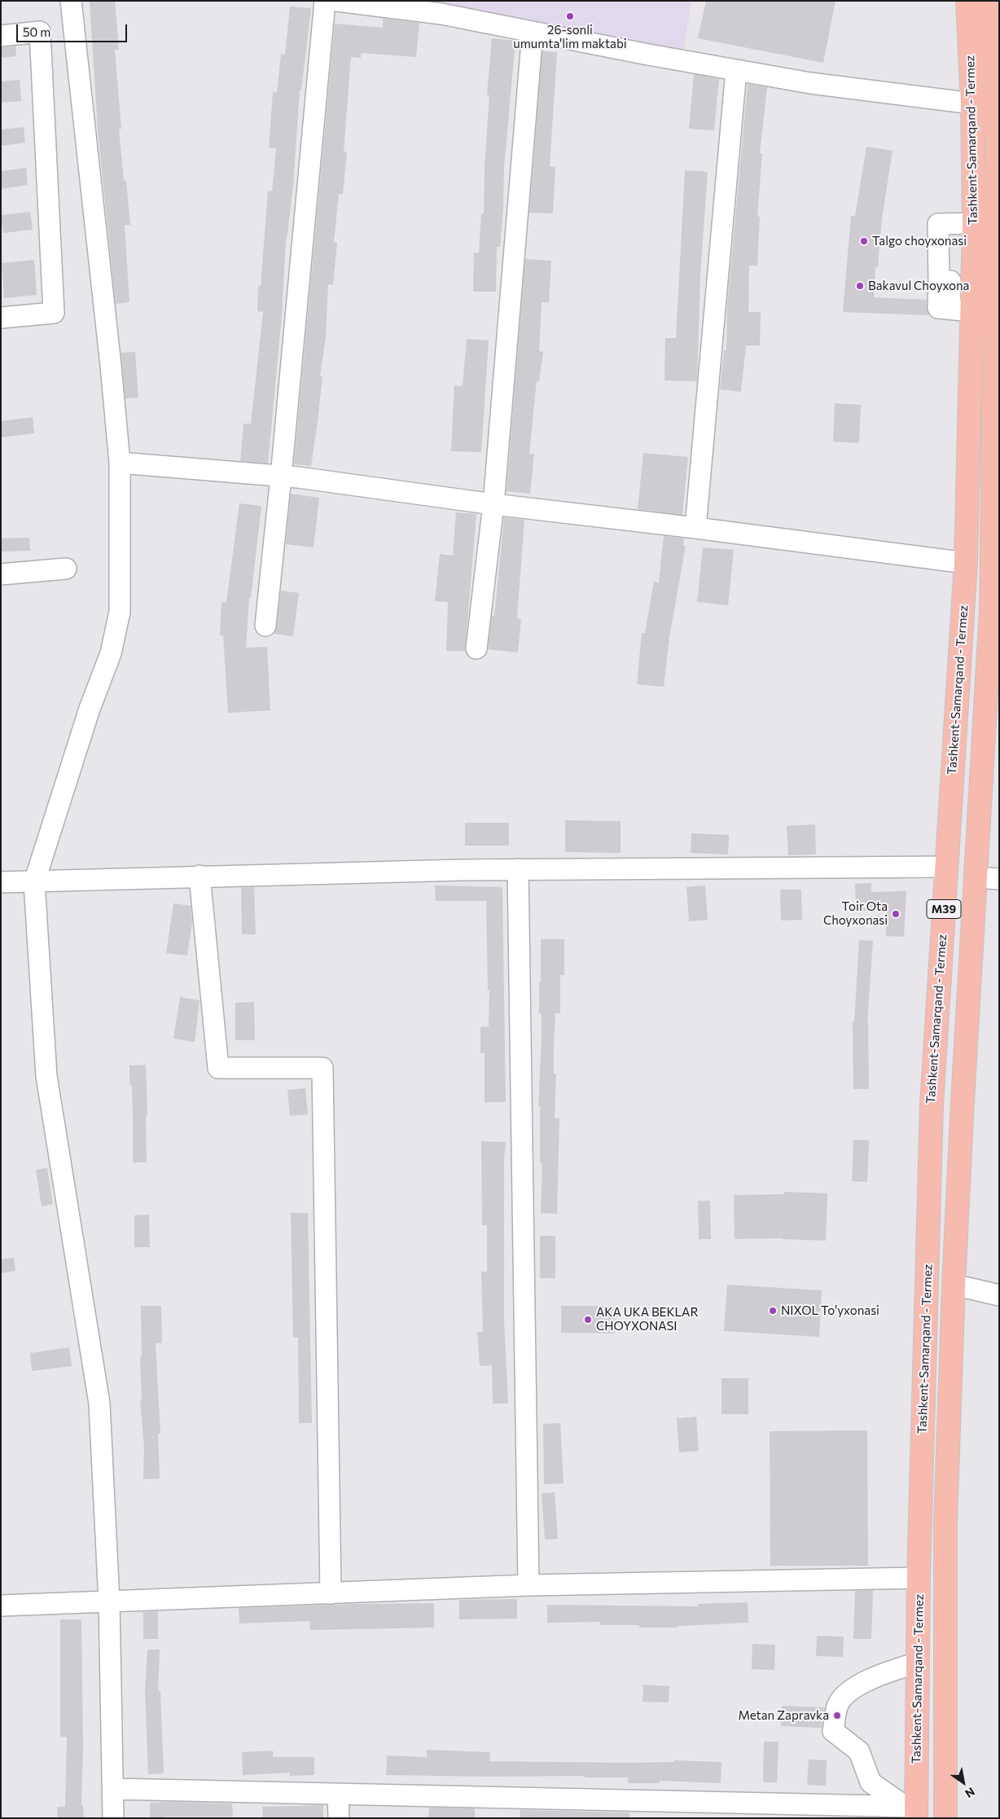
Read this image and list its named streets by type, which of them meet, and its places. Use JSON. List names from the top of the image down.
{
  "streets": {
    "highway": ["Tashkent-Samarqand - Termez", "M39"]
  },
  "places": [
    "26-sonli umumta'lim maktabi",
    "Talgo choyxonasi",
    "Bakavul Choyxona",
    "Toir Ota Choyxonasi",
    "NIXOL To'yxonasi",
    "AKA UKA BEKLAR CHOYXONASI",
    "Metan Zapravka"
  ],
  "scale_bar": "50 m",
  "north": "bottom right"
}
